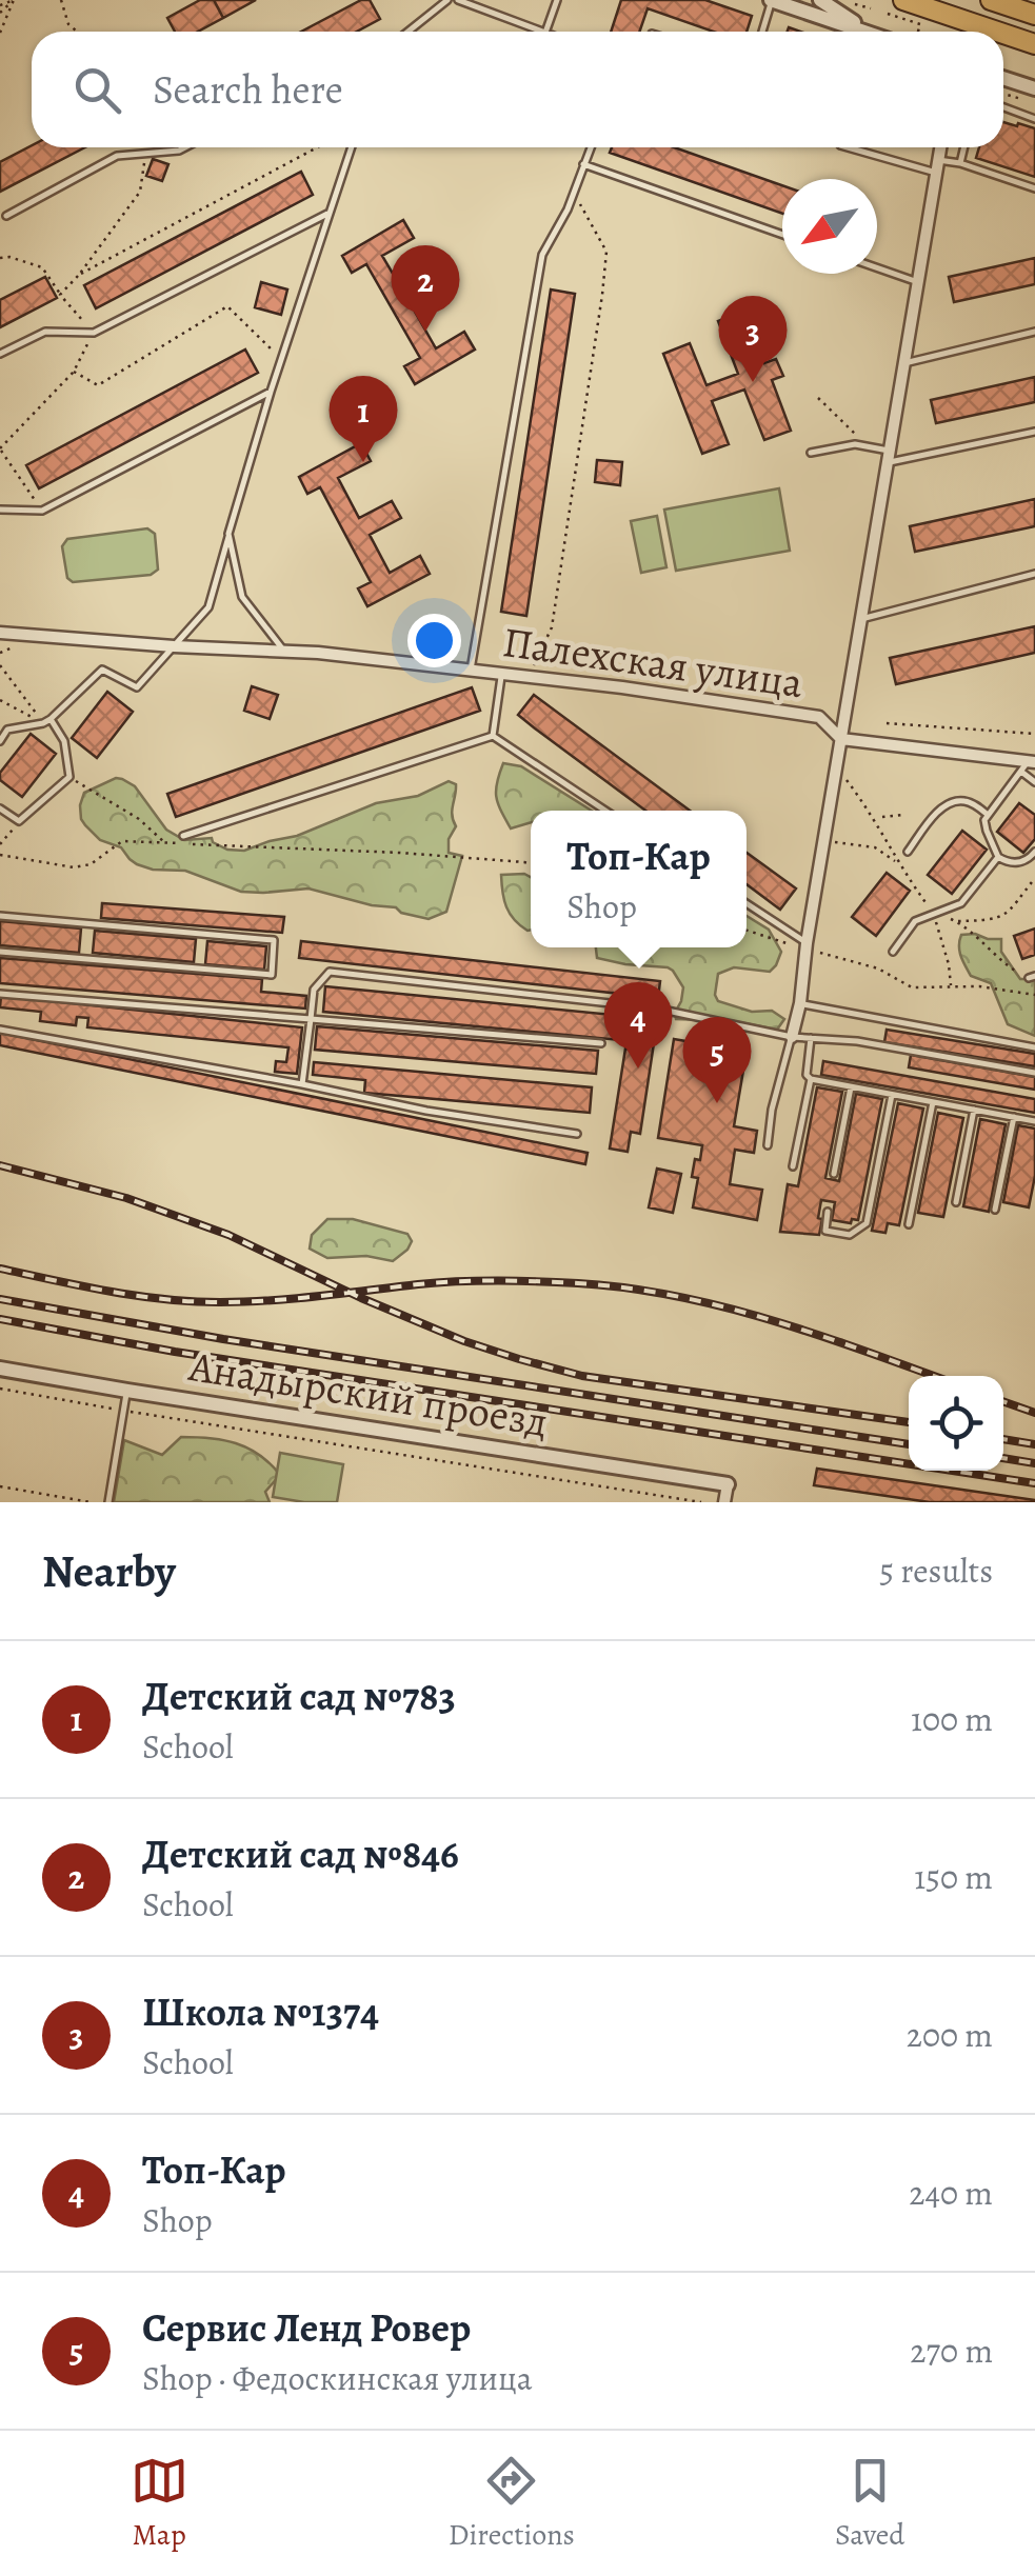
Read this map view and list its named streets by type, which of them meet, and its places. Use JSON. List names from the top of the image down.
{
  "streets": {
    "street": ["Палехская улица", "Анадырский проезд"]
  },
  "north": "bottom left",
  "page": {
    "search": "Search here",
    "pins": [
      "2",
      "3",
      "1",
      "4",
      "5"
    ],
    "popup": ["Топ-Кар", "Shop"],
    "heading": ["Nearby", "5 results"],
    "list": [
      {
        "mark": "1",
        "name": "Детский сад №783",
        "note": "School",
        "value": "100 m"
      },
      {
        "mark": "2",
        "name": "Детский сад №846",
        "note": "School",
        "value": "150 m"
      },
      {
        "mark": "3",
        "name": "Школа №1374",
        "note": "School",
        "value": "200 m"
      },
      {
        "mark": "4",
        "name": "Топ-Кар",
        "note": "Shop",
        "value": "240 m"
      },
      {
        "mark": "5",
        "name": "Сервис Ленд Ровер",
        "note": "Shop · Федоскинская улица",
        "value": "270 m"
      }
    ],
    "nav": ["Map", "Directions", "Saved"]
  }
}
